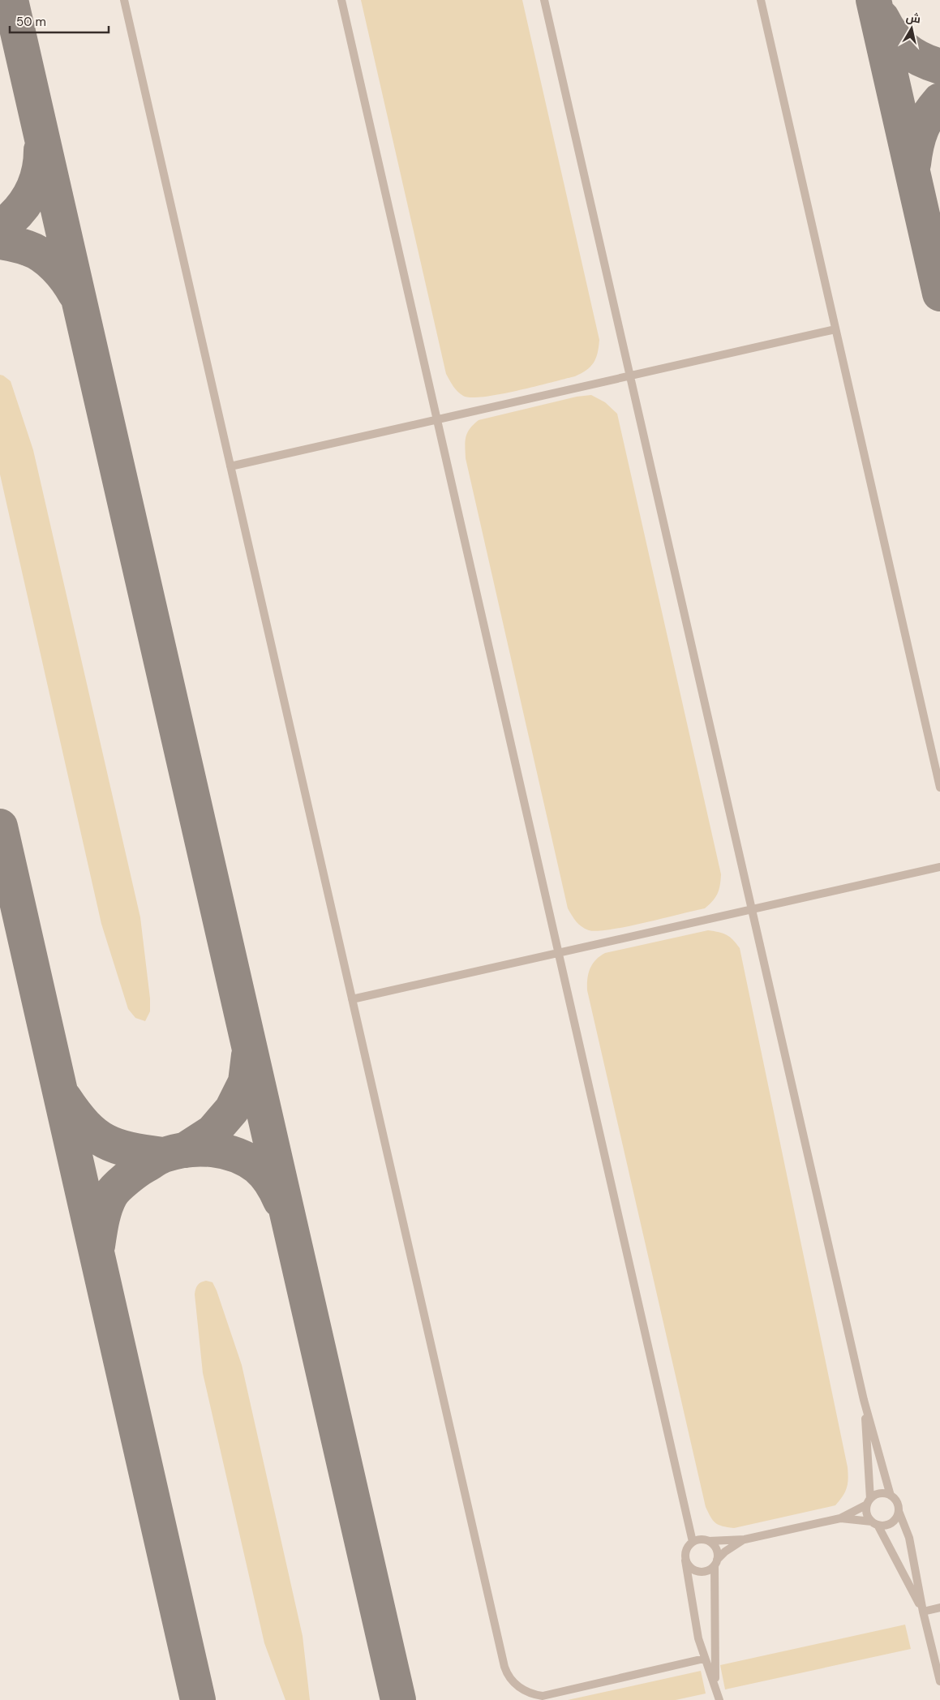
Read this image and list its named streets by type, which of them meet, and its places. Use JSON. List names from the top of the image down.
{
  "scale_bar": "50 m",
  "north": "top"
}
